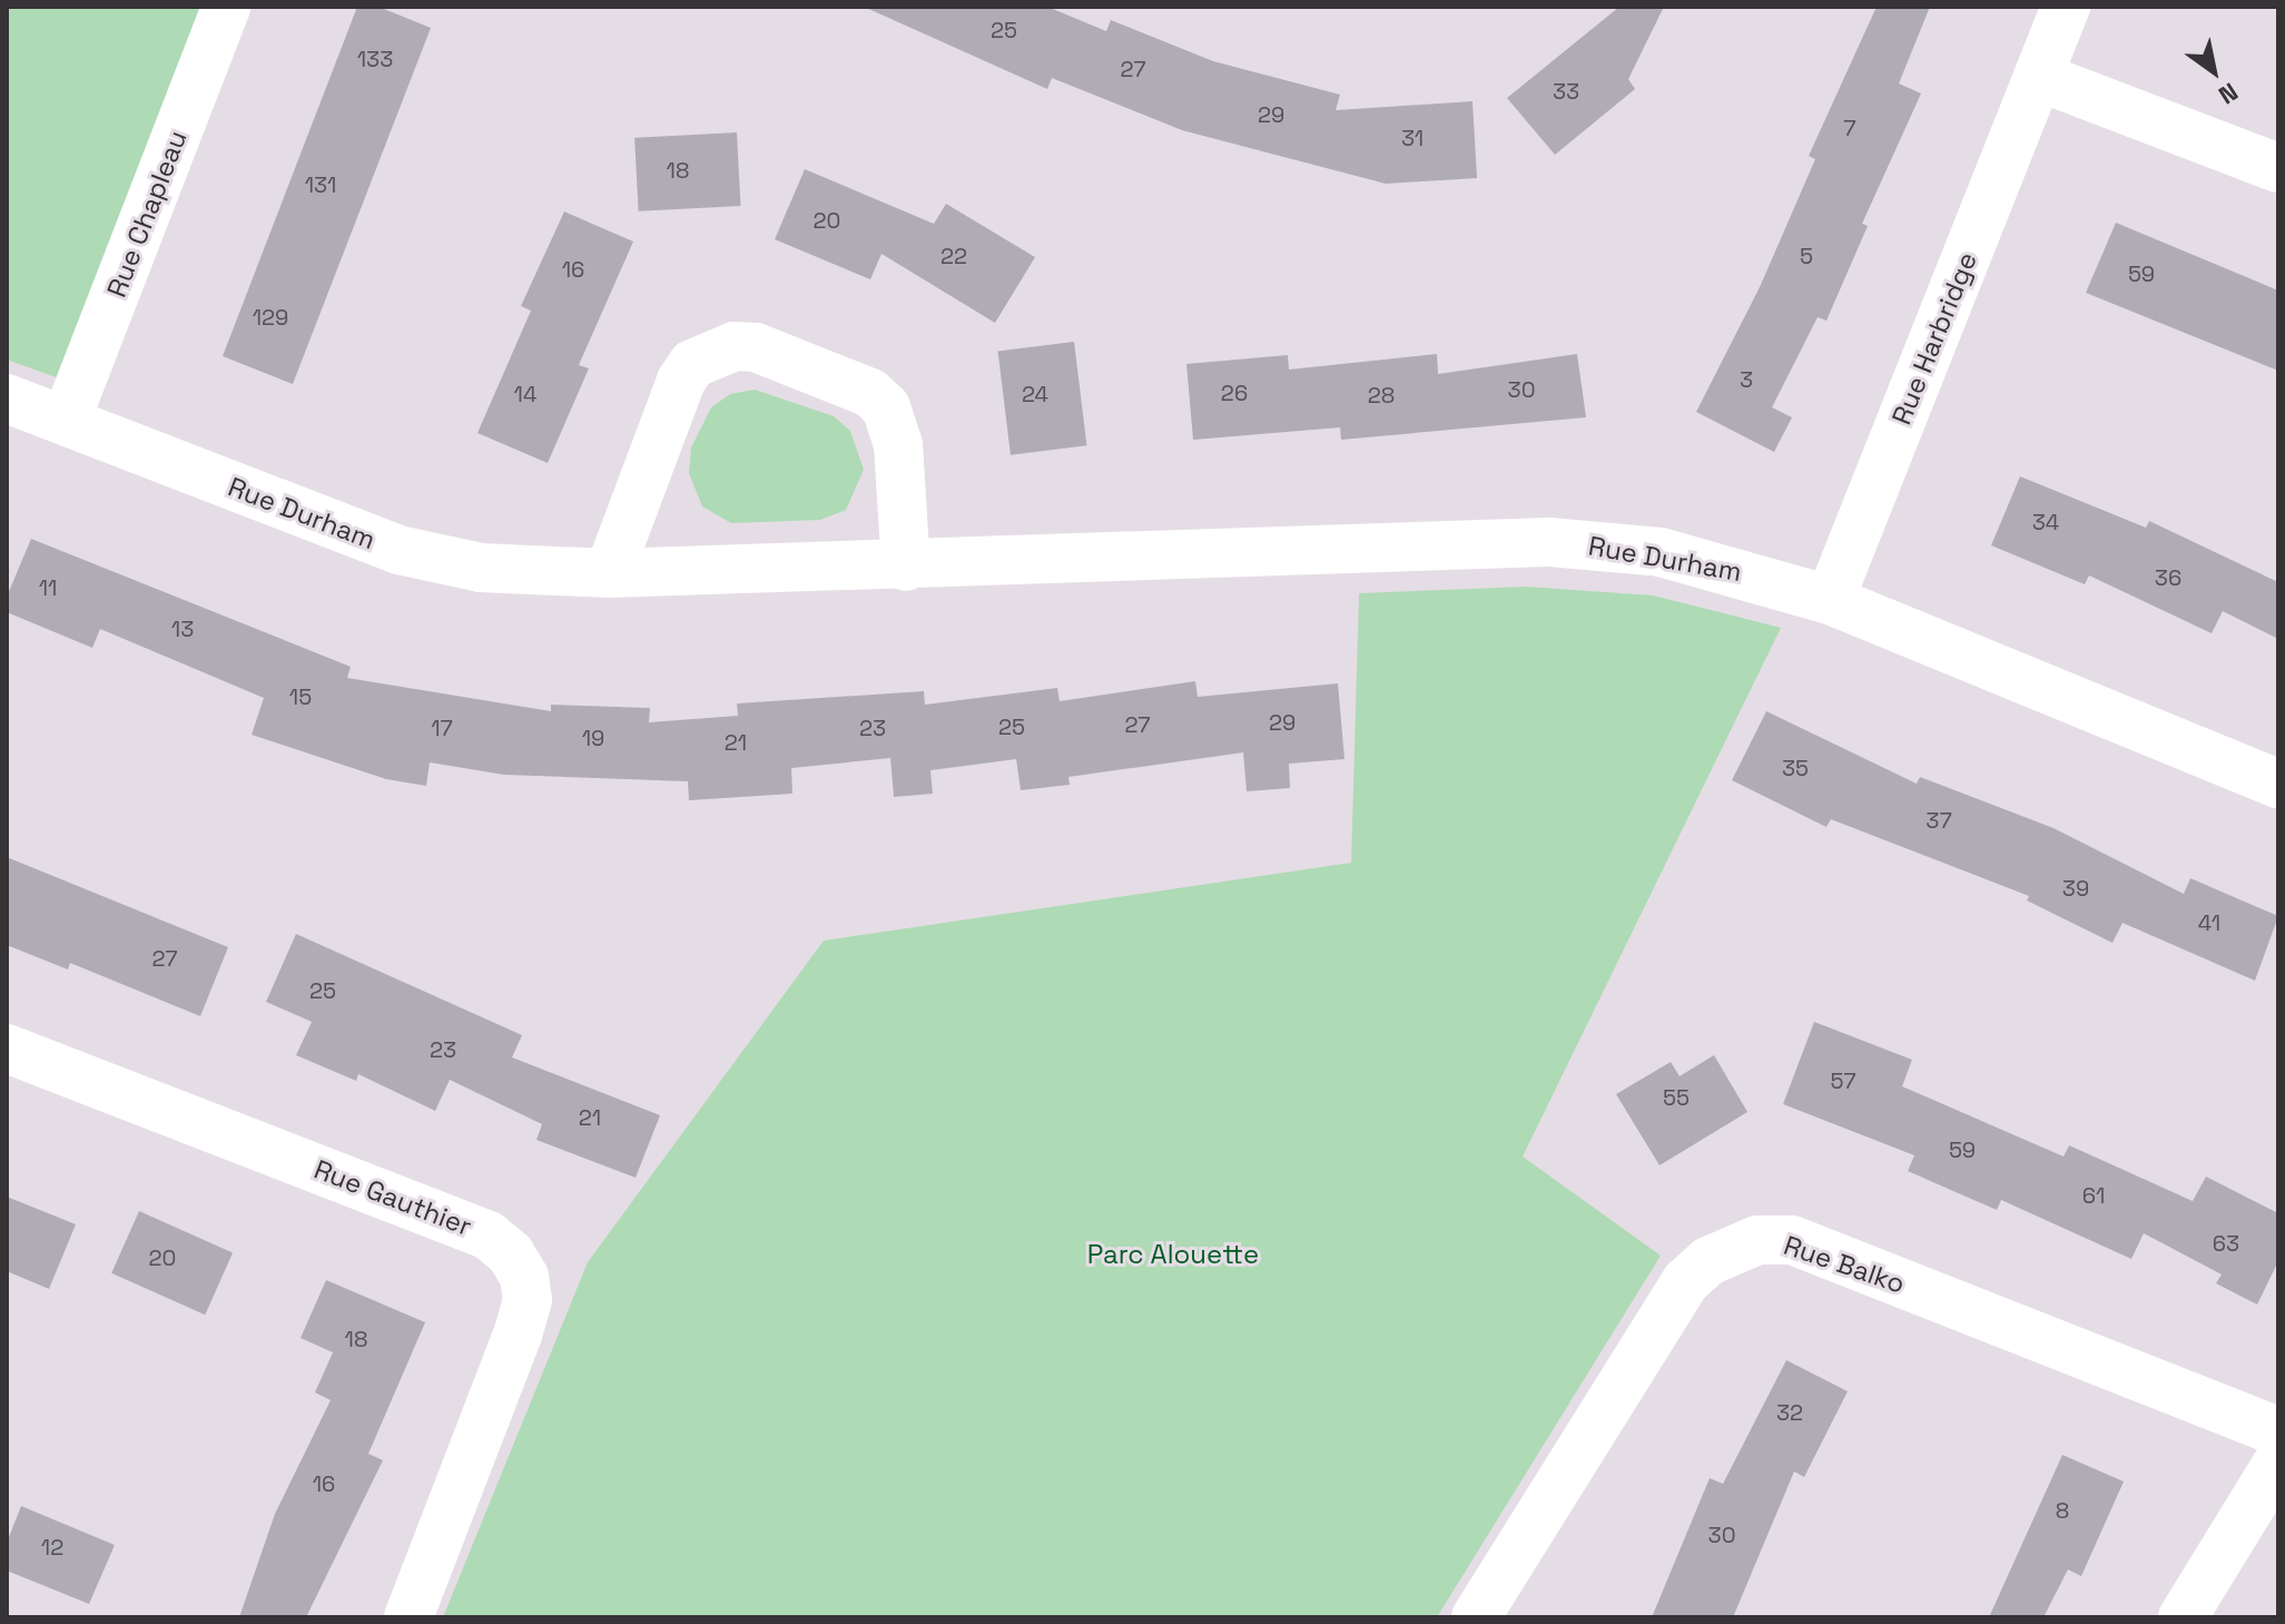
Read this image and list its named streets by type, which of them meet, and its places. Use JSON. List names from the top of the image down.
{
  "streets": {
    "street": [
      "Rue Chapleau",
      "Rue Harbridge",
      "Rue Durham",
      "Rue Gauthier",
      "Rue Balko"
    ]
  },
  "crossings": [
    ["Rue Chapleau", "Rue Durham"],
    ["Rue Harbridge", "Rue Durham"]
  ],
  "parks": ["Parc Alouette"],
  "house_numbers": [
    "25",
    "133",
    "27",
    "33",
    "29",
    "7",
    "31",
    "18",
    "131",
    "20",
    "22",
    "5",
    "16",
    "59",
    "129",
    "3",
    "30",
    "26",
    "14",
    "24",
    "28",
    "34",
    "36",
    "11",
    "13",
    "15",
    "29",
    "27",
    "25",
    "17",
    "23",
    "19",
    "21",
    "35",
    "37",
    "39",
    "41",
    "27",
    "25",
    "23",
    "57",
    "55",
    "21",
    "59",
    "61",
    "63",
    "20",
    "18",
    "32",
    "16",
    "8",
    "30",
    "12"
  ],
  "north": "bottom right"
}
